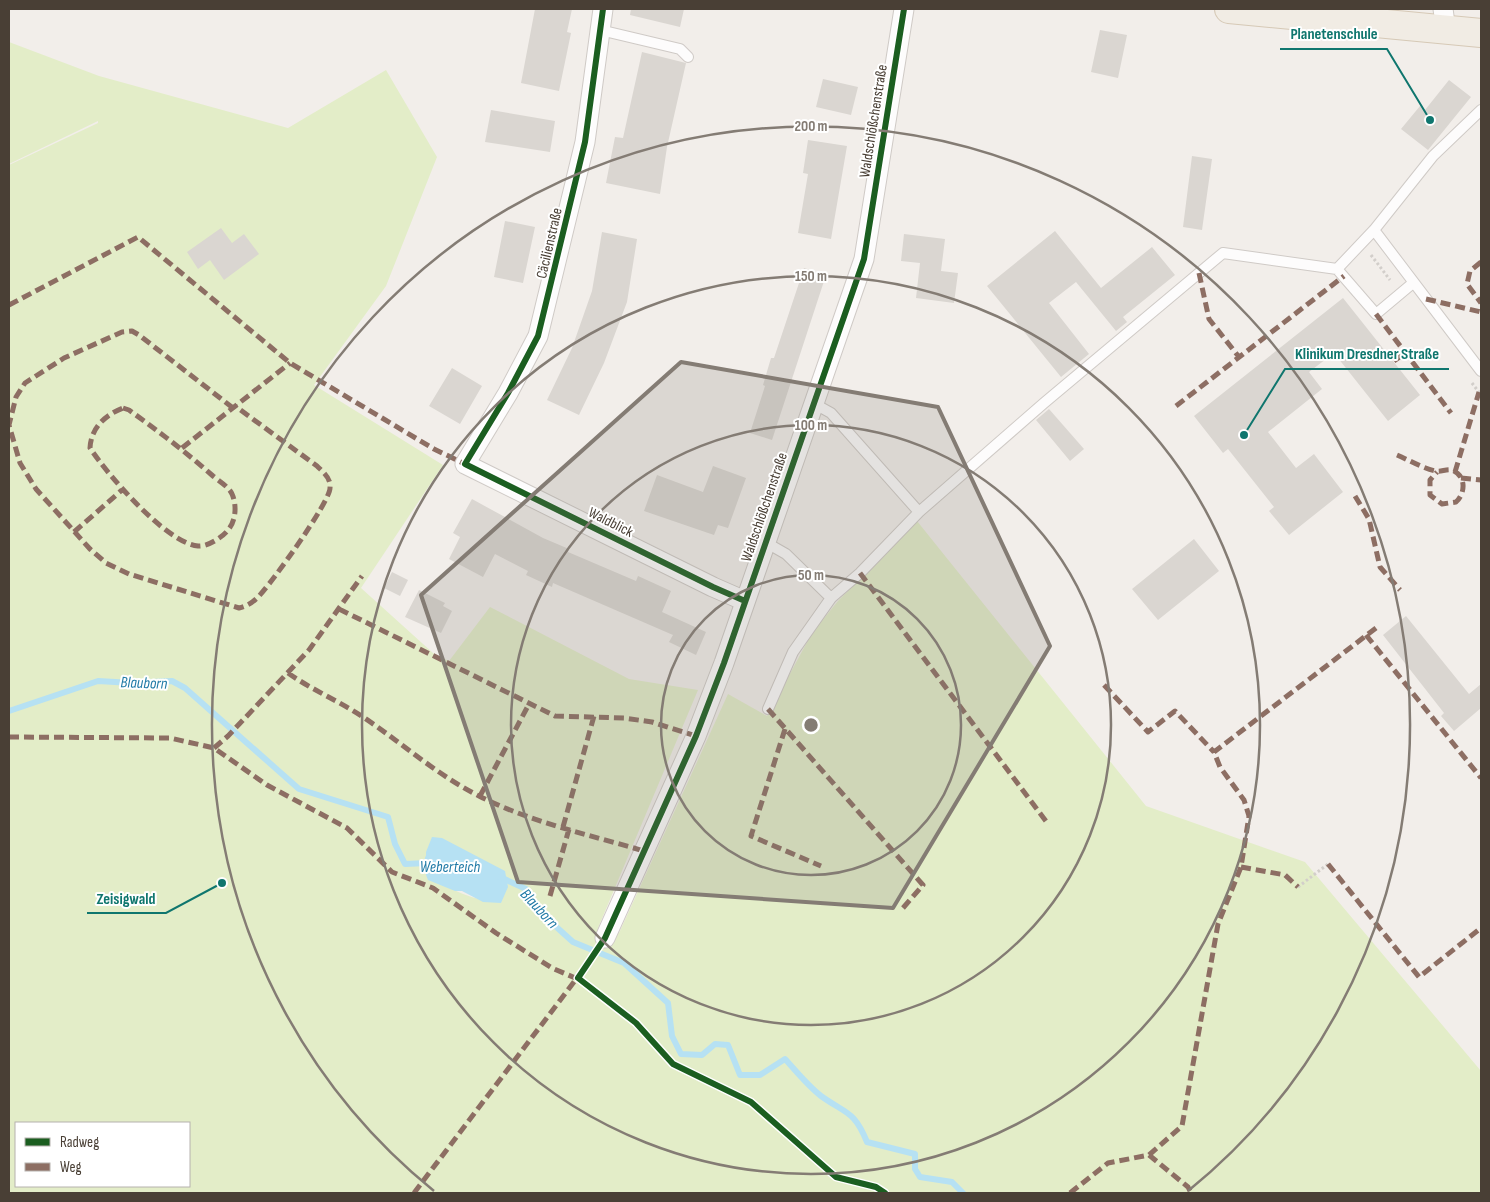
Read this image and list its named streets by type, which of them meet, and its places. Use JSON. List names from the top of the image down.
{
  "streets": {
    "street": ["Waldschlößchenstraße", "Cäcilienstraße", "Waldblick"]
  },
  "crossings": [
    ["Waldschlößchenstraße", "Waldblick"],
    ["Cäcilienstraße", "Waldblick"]
  ],
  "water": ["Blauborn", "Weberteich"],
  "places": ["Planetenschule", "Klinikum Dresdner Straße", "Zeisigwald"],
  "legend": ["Radweg", "Weg"],
  "rings": [
    "200 m",
    "150 m",
    "100 m",
    "50 m"
  ]
}
